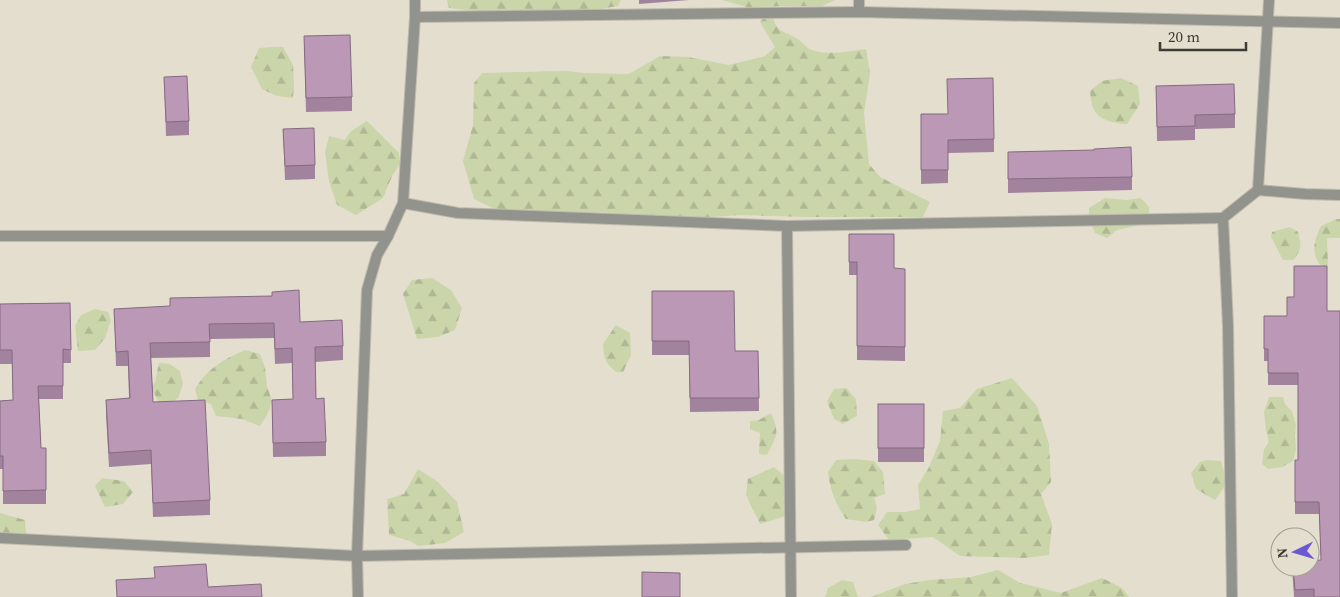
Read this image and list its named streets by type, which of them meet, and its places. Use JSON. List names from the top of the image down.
{
  "scale_bar": "20 m",
  "north": "left"
}
